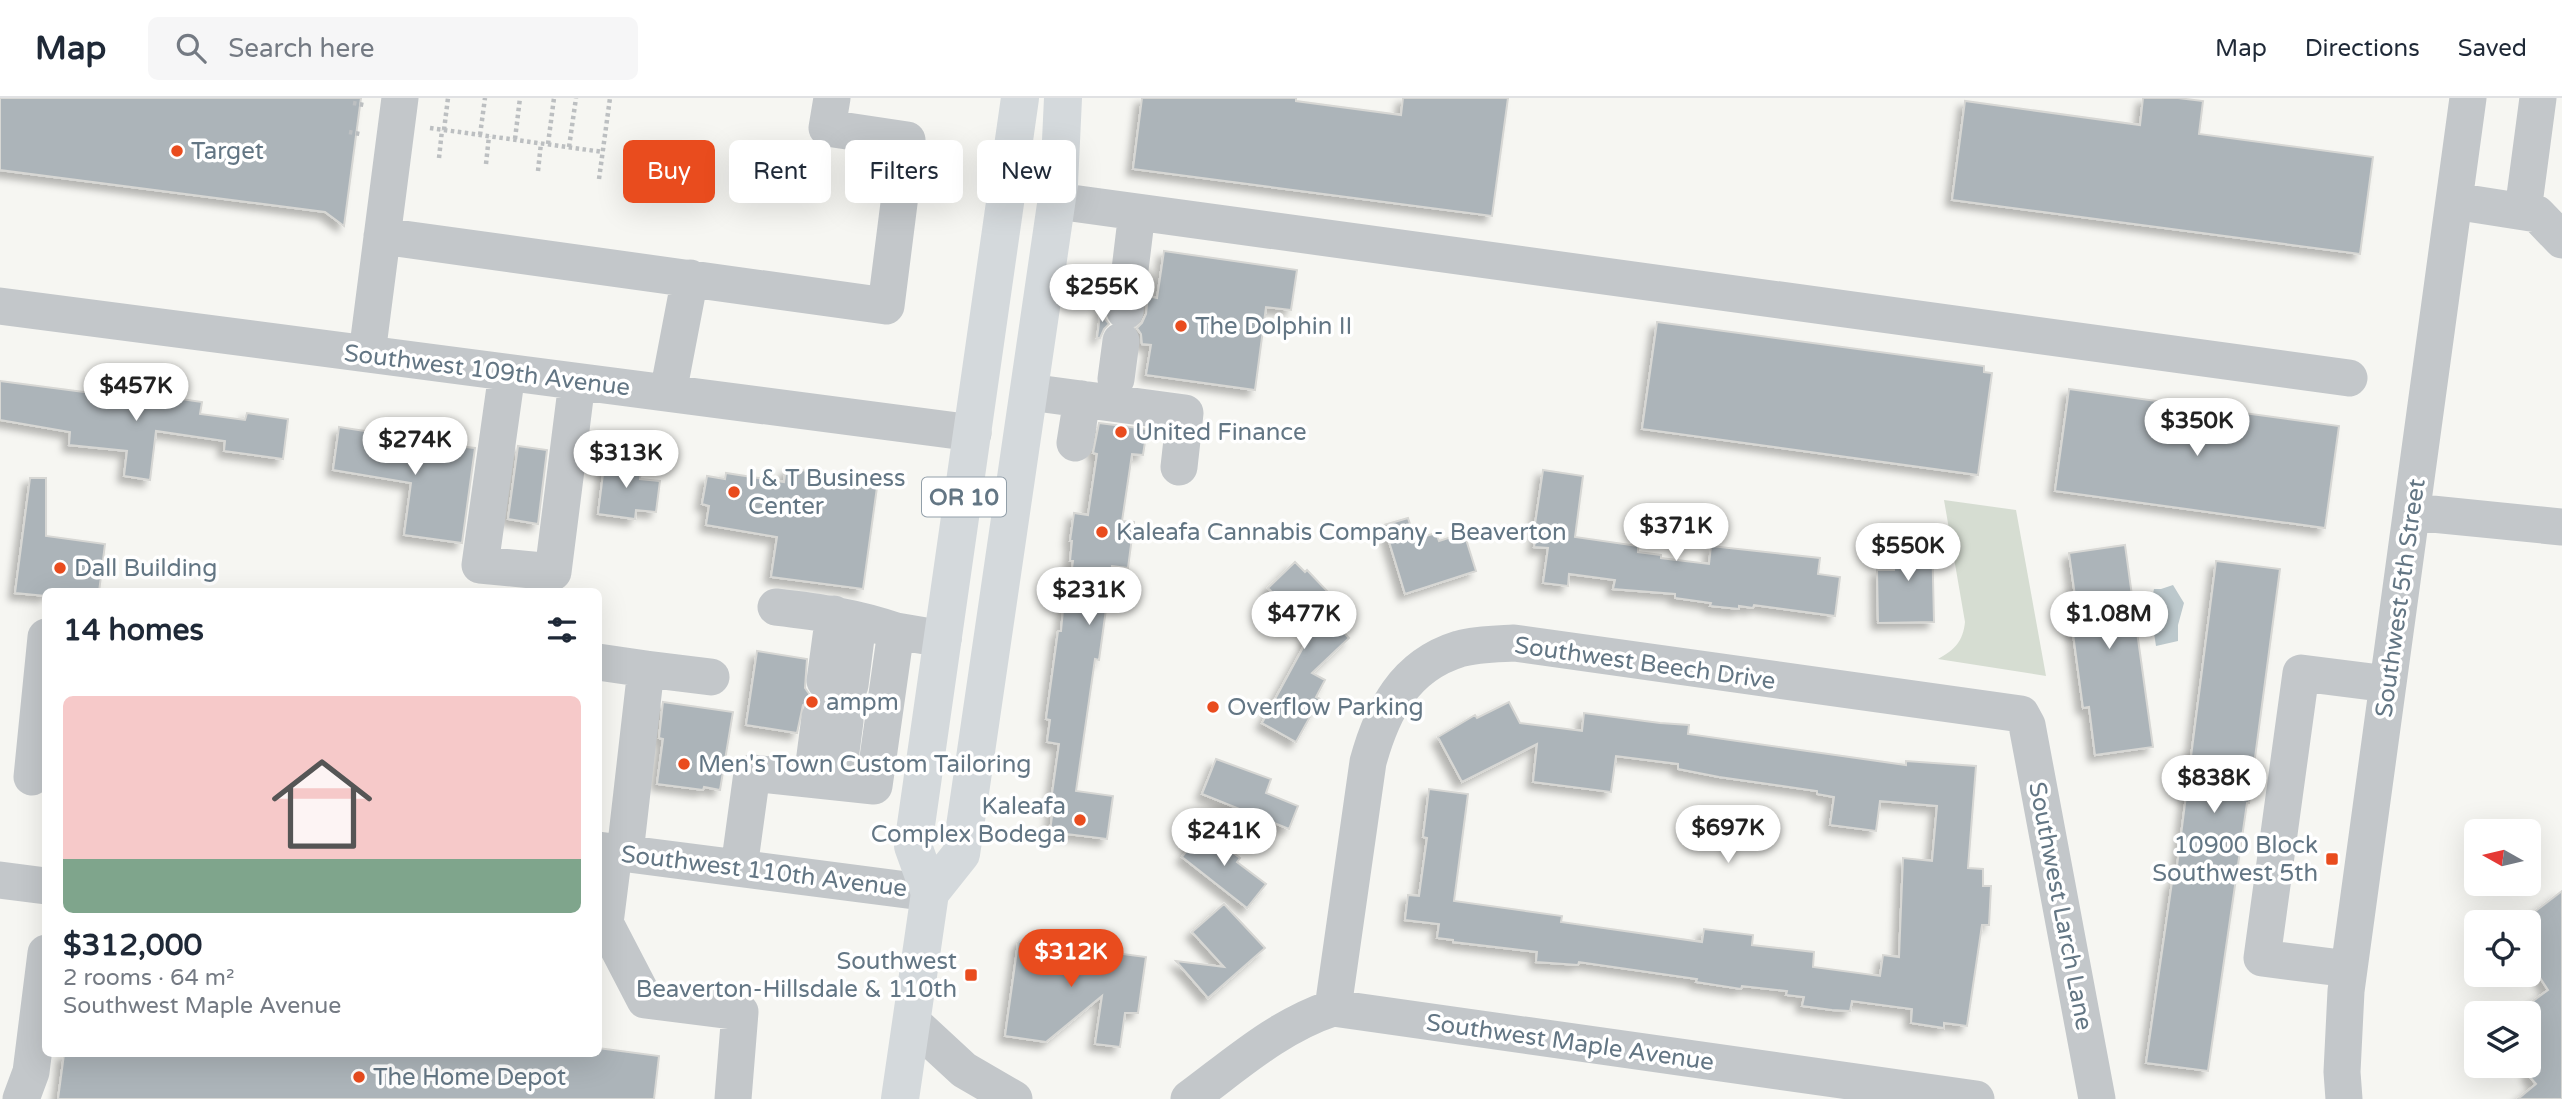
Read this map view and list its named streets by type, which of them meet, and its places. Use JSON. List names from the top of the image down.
{
  "streets": {
    "main road": ["OR 10"],
    "street": [
      "Southwest 109th Avenue",
      "Southwest 5th Street",
      "Southwest Beech Drive",
      "Southwest 110th Avenue",
      "Southwest Larch Lane",
      "Southwest Maple Avenue"
    ]
  },
  "crossings": [
    ["Southwest 109th Avenue", "OR 10"],
    ["OR 10", "Southwest 110th Avenue"],
    ["Southwest Beech Drive", "Southwest Larch Lane"],
    ["Southwest Beech Drive", "Southwest Maple Avenue"]
  ],
  "places": {
    "other": [
      "Target",
      "The Dolphin II",
      "United Finance",
      "I & T Business Center",
      "Kaleafa Cannabis Company - Beaverton",
      "Dall Building",
      "ampm",
      "Overflow Parking",
      "Men's Town Custom Tailoring",
      "Kaleafa Complex Bodega",
      "The Home Depot"
    ],
    "transit": ["10900 Block Southwest 5th", "Southwest Beaverton-Hillsdale & 110th"]
  },
  "north": "left",
  "page": {
    "header": "Map",
    "search": "Search here",
    "nav": ["Map", "Directions", "Saved"],
    "chip": [
      "Buy",
      "Rent",
      "Filters",
      "New"
    ],
    "price": [
      "$255K",
      "$457K",
      "$350K",
      "$274K",
      "$313K",
      "$371K",
      "$550K",
      "$231K",
      "$477K",
      "$1.08M",
      "$838K",
      "$697K",
      "$241K",
      "$312K"
    ],
    "heading": "14 homes",
    "list": [
      {
        "name": "$312,000",
        "note": "2 rooms · 64 m² · Southwest Maple Avenue"
      }
    ]
  }
}
